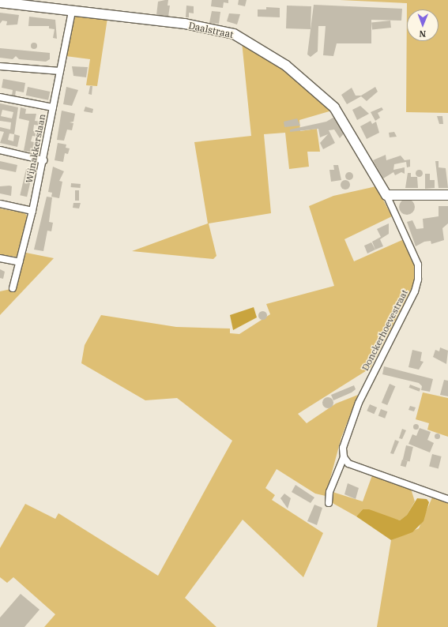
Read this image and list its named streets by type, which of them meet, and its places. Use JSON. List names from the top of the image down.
{
  "streets": {
    "street": ["Daalstraat", "Wijnakkerslaan", "Donckerhoevestraat"]
  },
  "crossings": [
    ["Daalstraat", "Wijnakkerslaan"],
    ["Daalstraat", "Donckerhoevestraat"]
  ],
  "north": "bottom"
}
